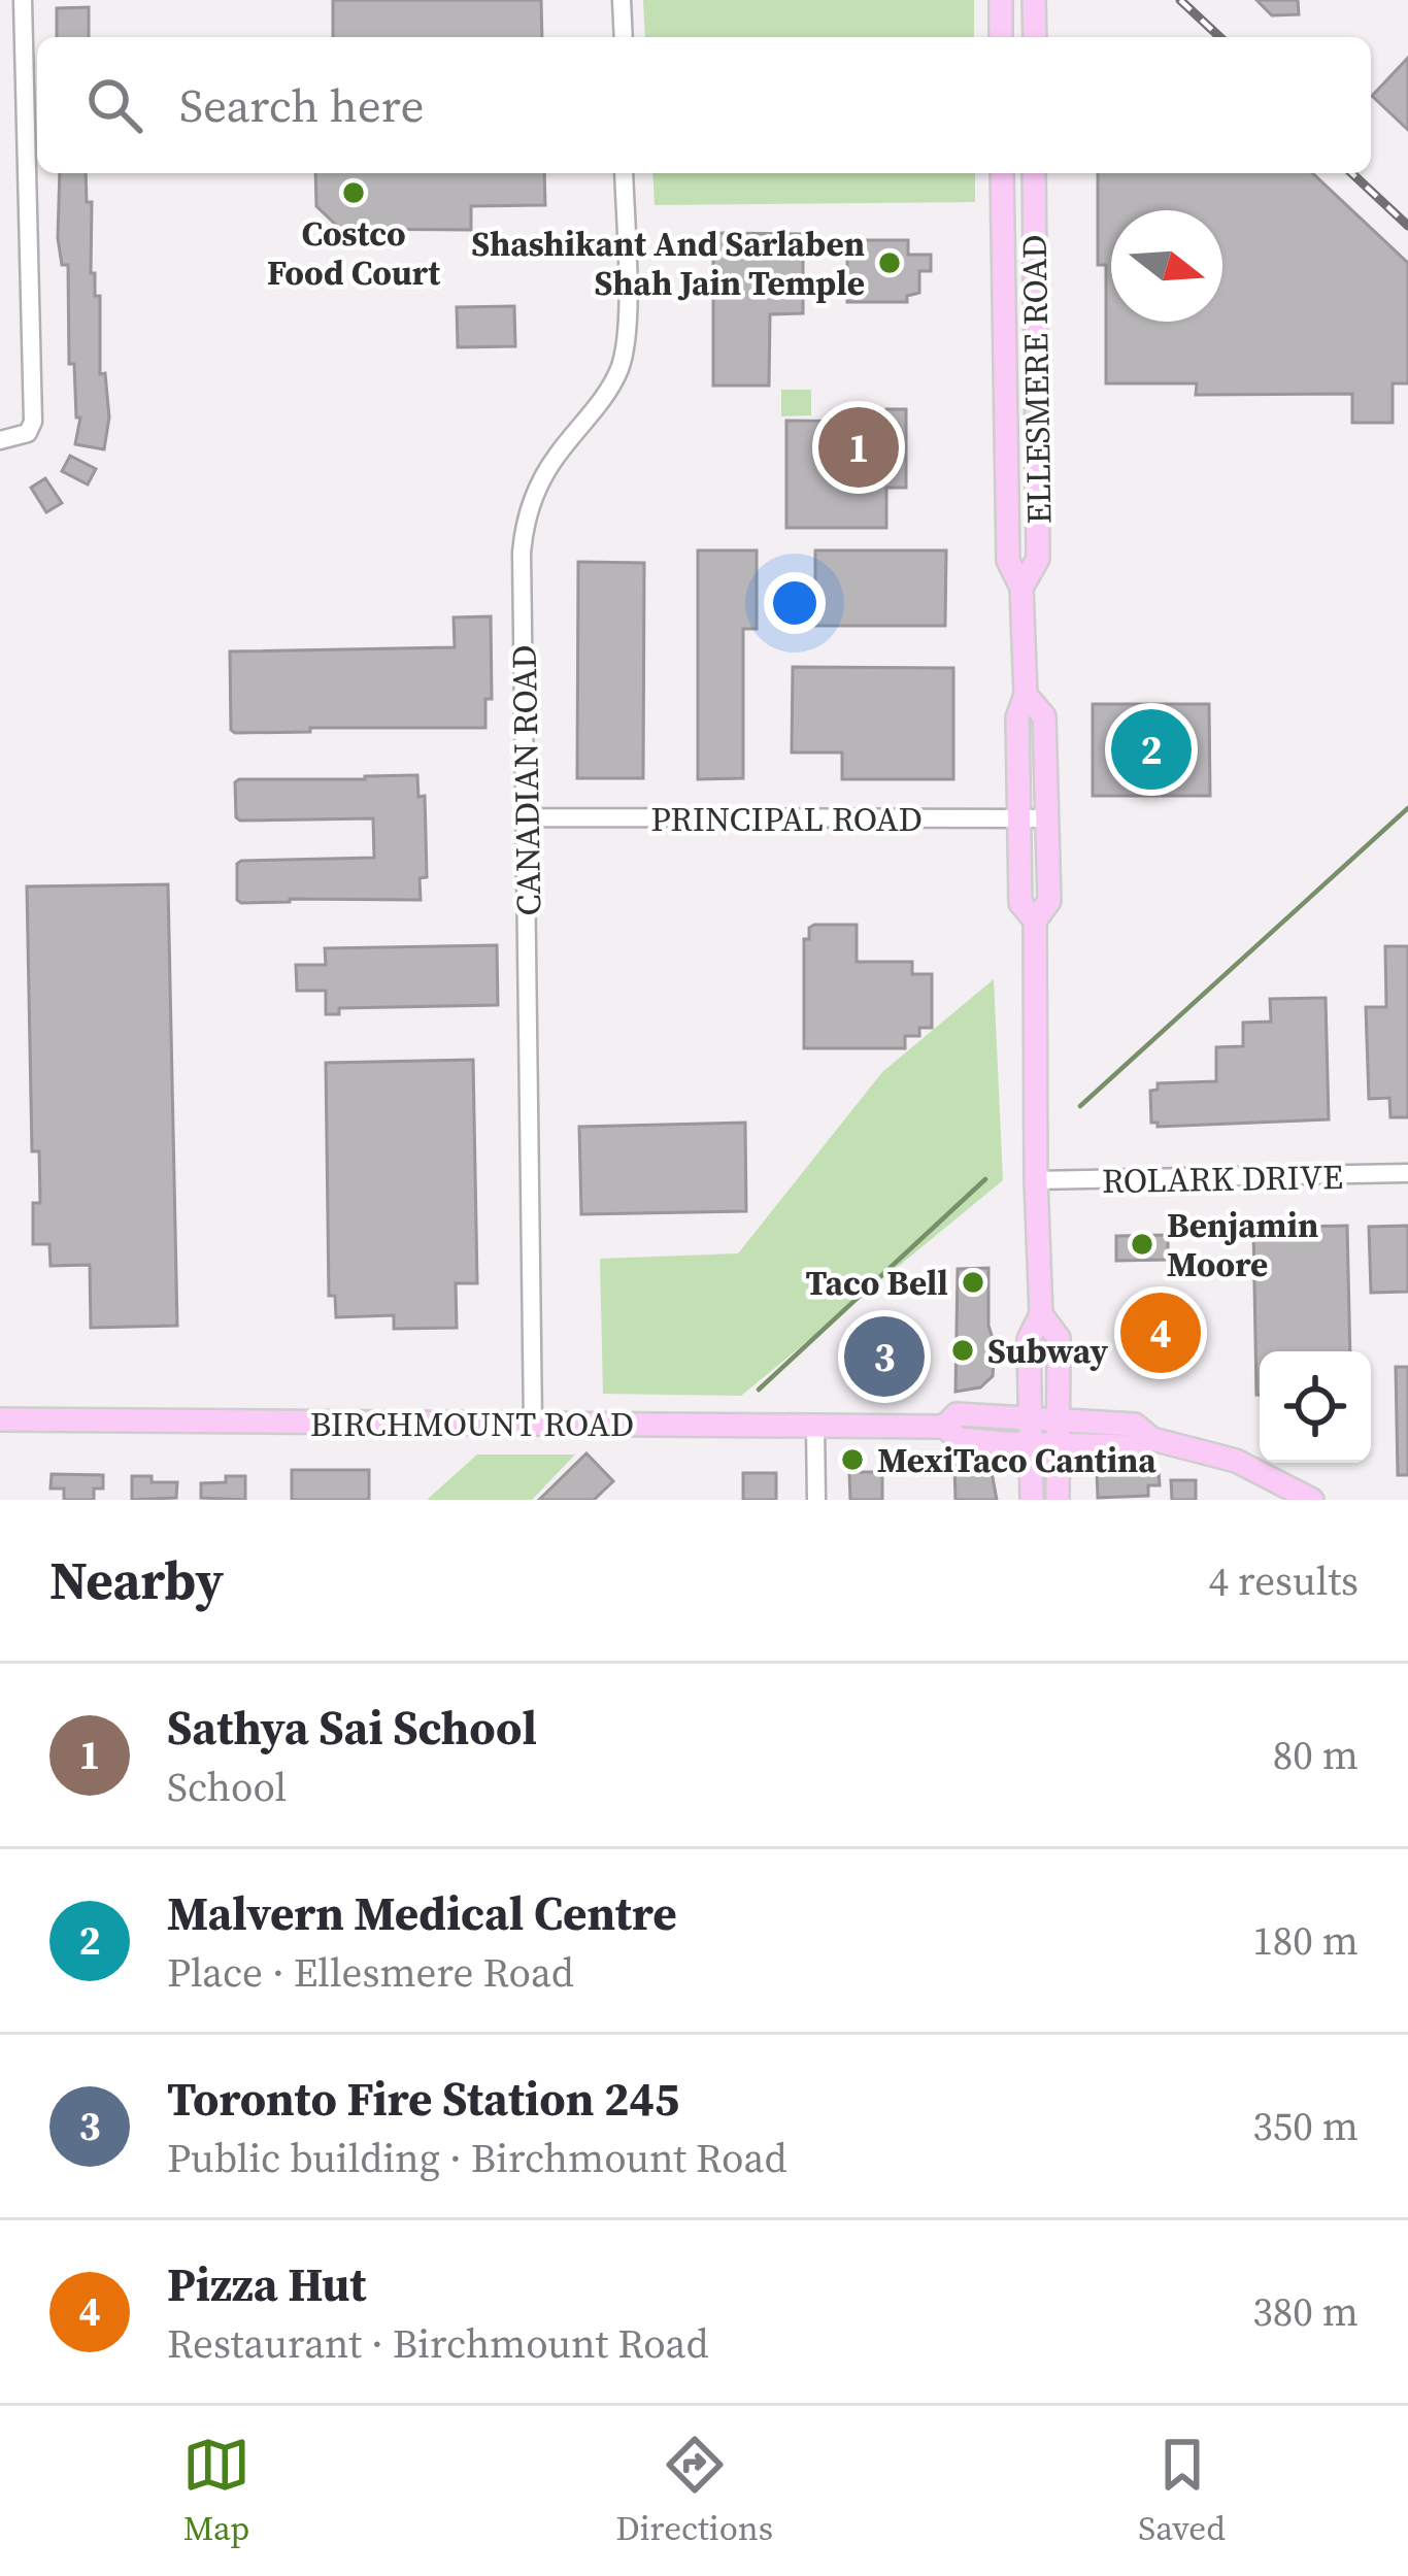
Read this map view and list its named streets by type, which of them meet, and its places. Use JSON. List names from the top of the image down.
{
  "streets": {
    "main road": ["ELLESMERE ROAD", "BIRCHMOUNT ROAD"],
    "street": ["CANADIAN ROAD", "PRINCIPAL ROAD", "ROLARK DRIVE"]
  },
  "crossings": [
    ["ELLESMERE ROAD", "PRINCIPAL ROAD"],
    ["ELLESMERE ROAD", "ROLARK DRIVE"],
    ["ELLESMERE ROAD", "BIRCHMOUNT ROAD"],
    ["CANADIAN ROAD", "PRINCIPAL ROAD"],
    ["CANADIAN ROAD", "BIRCHMOUNT ROAD"]
  ],
  "places": [
    "Costco Food Court",
    "Shashikant And Sarlaben Shah Jain Temple",
    "Benjamin Moore",
    "Taco Bell",
    "Subway",
    "MexiTaco Cantina"
  ],
  "north": "right",
  "page": {
    "search": "Search here",
    "pins": [
      "1",
      "2",
      "4",
      "3"
    ],
    "heading": ["Nearby", "4 results"],
    "list": [
      {
        "mark": "1",
        "name": "Sathya Sai School",
        "note": "School",
        "value": "80 m"
      },
      {
        "mark": "2",
        "name": "Malvern Medical Centre",
        "note": "Place · Ellesmere Road",
        "value": "180 m"
      },
      {
        "mark": "3",
        "name": "Toronto Fire Station 245",
        "note": "Public building · Birchmount Road",
        "value": "350 m"
      },
      {
        "mark": "4",
        "name": "Pizza Hut",
        "note": "Restaurant · Birchmount Road",
        "value": "380 m"
      }
    ],
    "nav": ["Map", "Directions", "Saved"]
  }
}
